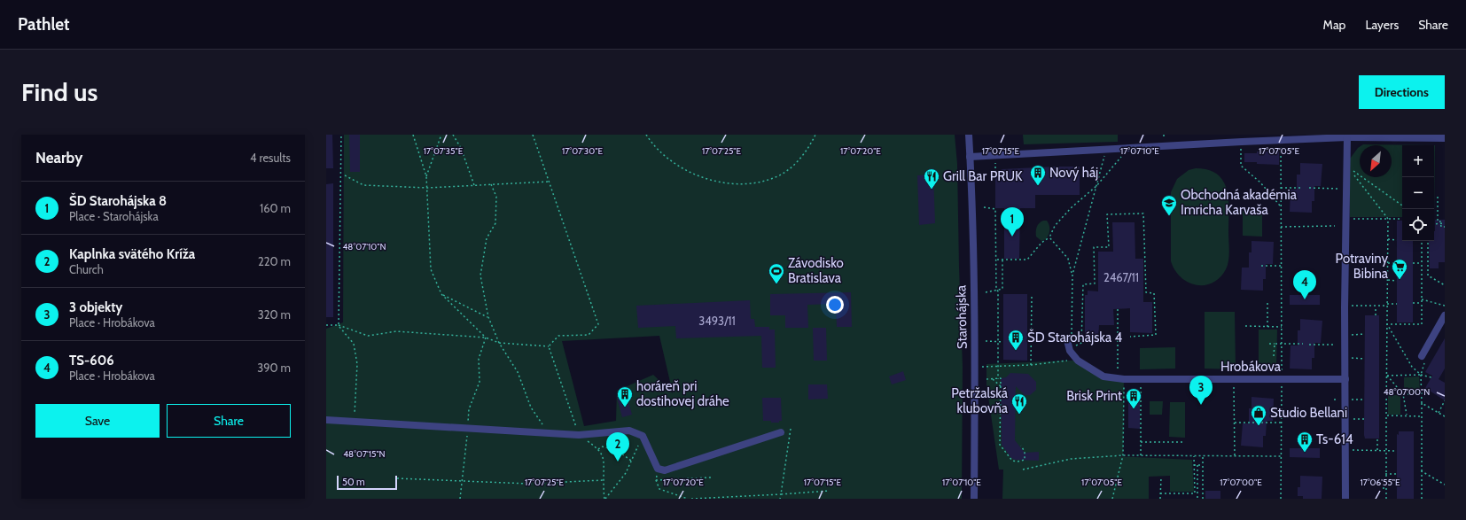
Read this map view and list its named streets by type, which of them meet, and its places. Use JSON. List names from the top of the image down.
{
  "streets": {
    "street": ["Starohájska", "Hrobákova"]
  },
  "places": {
    "building": [
      "Nový háj",
      "ŠD Starohájska 4",
      "horáreň pri dostihovej dráhe",
      "Brisk Print",
      "Ts-614"
    ],
    "restaurant": ["Grill Bar PRUK", "Petržalská klubovňa"],
    "school or university": ["Obchodná akadémia Imricha Karvaša"],
    "supermarket": ["Potraviny Bibina"],
    "sports": ["Závodisko Bratislava"],
    "shop": ["Studio Bellani"]
  },
  "house_numbers": ["2467/11", "3493/11"],
  "scale_bar": "50 m",
  "north": "bottom left",
  "page": {
    "header": "Pathlet",
    "nav": ["Map", "Layers", "Share"],
    "buttons": [
      "Directions",
      ["Save", "Share"]
    ],
    "title": "Find us",
    "heading": ["Nearby", "4 results"],
    "map_buttons": ["+", "−"],
    "list": [
      {
        "mark": "1",
        "name": "ŠD Starohájska 8",
        "note": "Place · Starohájska",
        "value": "160 m"
      },
      {
        "mark": "2",
        "name": "Kaplnka svätého Kríža",
        "note": "Church",
        "value": "220 m"
      },
      {
        "mark": "3",
        "name": "3 objekty",
        "note": "Place · Hrobákova",
        "value": "320 m"
      },
      {
        "mark": "4",
        "name": "TS-606",
        "note": "Place · Hrobákova",
        "value": "390 m"
      }
    ],
    "pins": [
      "1",
      "4",
      "3",
      "2"
    ],
    "scale": "50 m"
  },
  "coordinates": [
    "17°07'35\"E",
    "17°07'30\"E",
    "17°07'25\"E",
    "17°07'20\"E",
    "17°07'15\"E",
    "17°07'10\"E",
    "17°07'05\"E",
    "48°07'10\"N",
    "48°07'00\"N",
    "48°07'15\"N",
    "17°07'00\"E",
    "17°06'55\"E"
  ]
}
